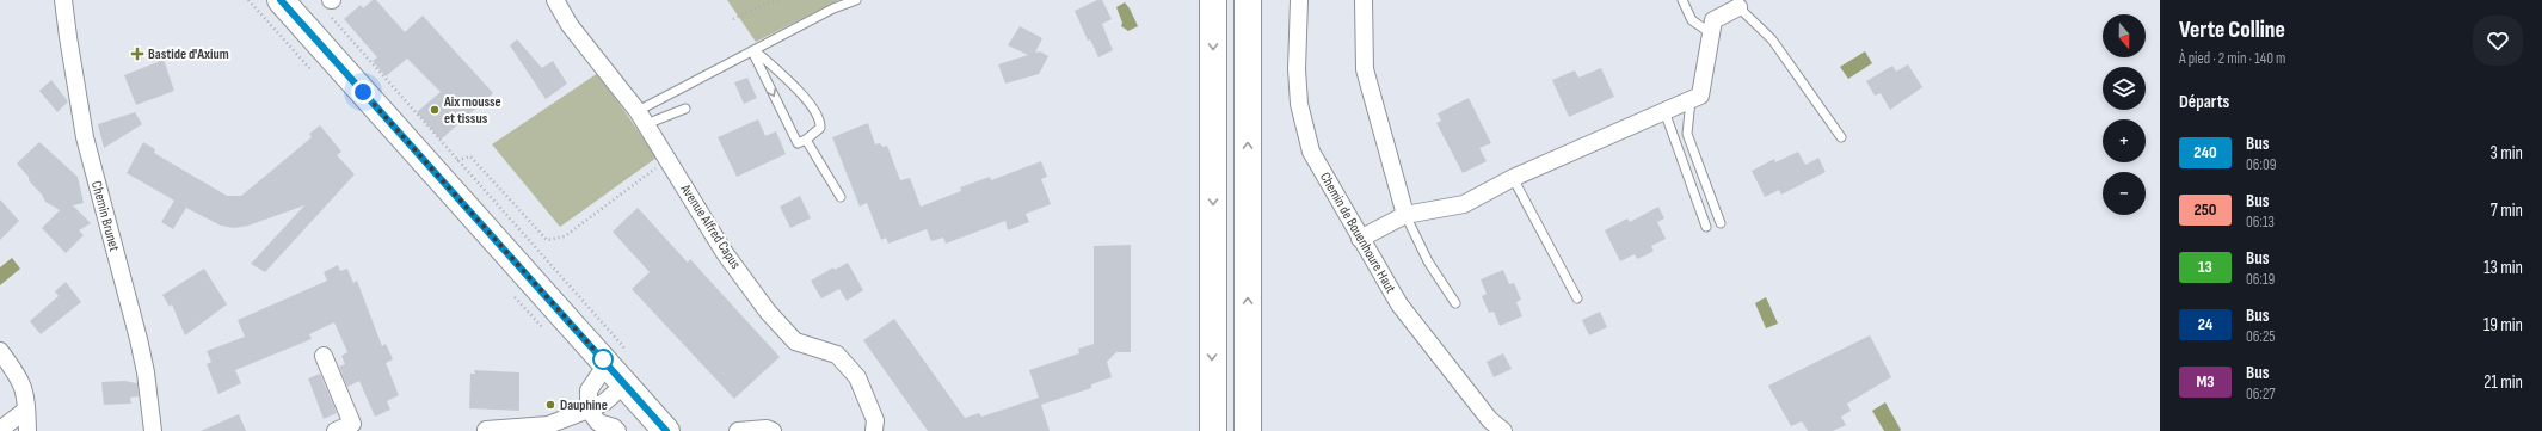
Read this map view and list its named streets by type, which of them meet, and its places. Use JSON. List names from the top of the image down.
{
  "streets": {
    "street": ["Chemin Brunet", "Avenue Alfred Capus", "Chemin de Bouenhoure Haut"]
  },
  "places": {
    "health": ["Bastide d'Axium"],
    "other": ["Aix mousse et tissus", "Dauphine"]
  },
  "lines": ["bus line 240"],
  "north": "bottom",
  "page": {
    "heading": [
      ["Verte Colline", "À pied · 2 min · 140 m"],
      "Départs"
    ],
    "map_buttons": ["+", "−"],
    "list": [
      {
        "mark": "240",
        "name": "Bus",
        "note": "06:09",
        "value": "3 min"
      },
      {
        "mark": "250",
        "name": "Bus",
        "note": "06:13",
        "value": "7 min"
      },
      {
        "mark": "13",
        "name": "Bus",
        "note": "06:19",
        "value": "13 min"
      },
      {
        "mark": "24",
        "name": "Bus",
        "note": "06:25",
        "value": "19 min"
      },
      {
        "mark": "M3",
        "name": "Bus",
        "note": "06:27",
        "value": "21 min"
      }
    ]
  }
}
